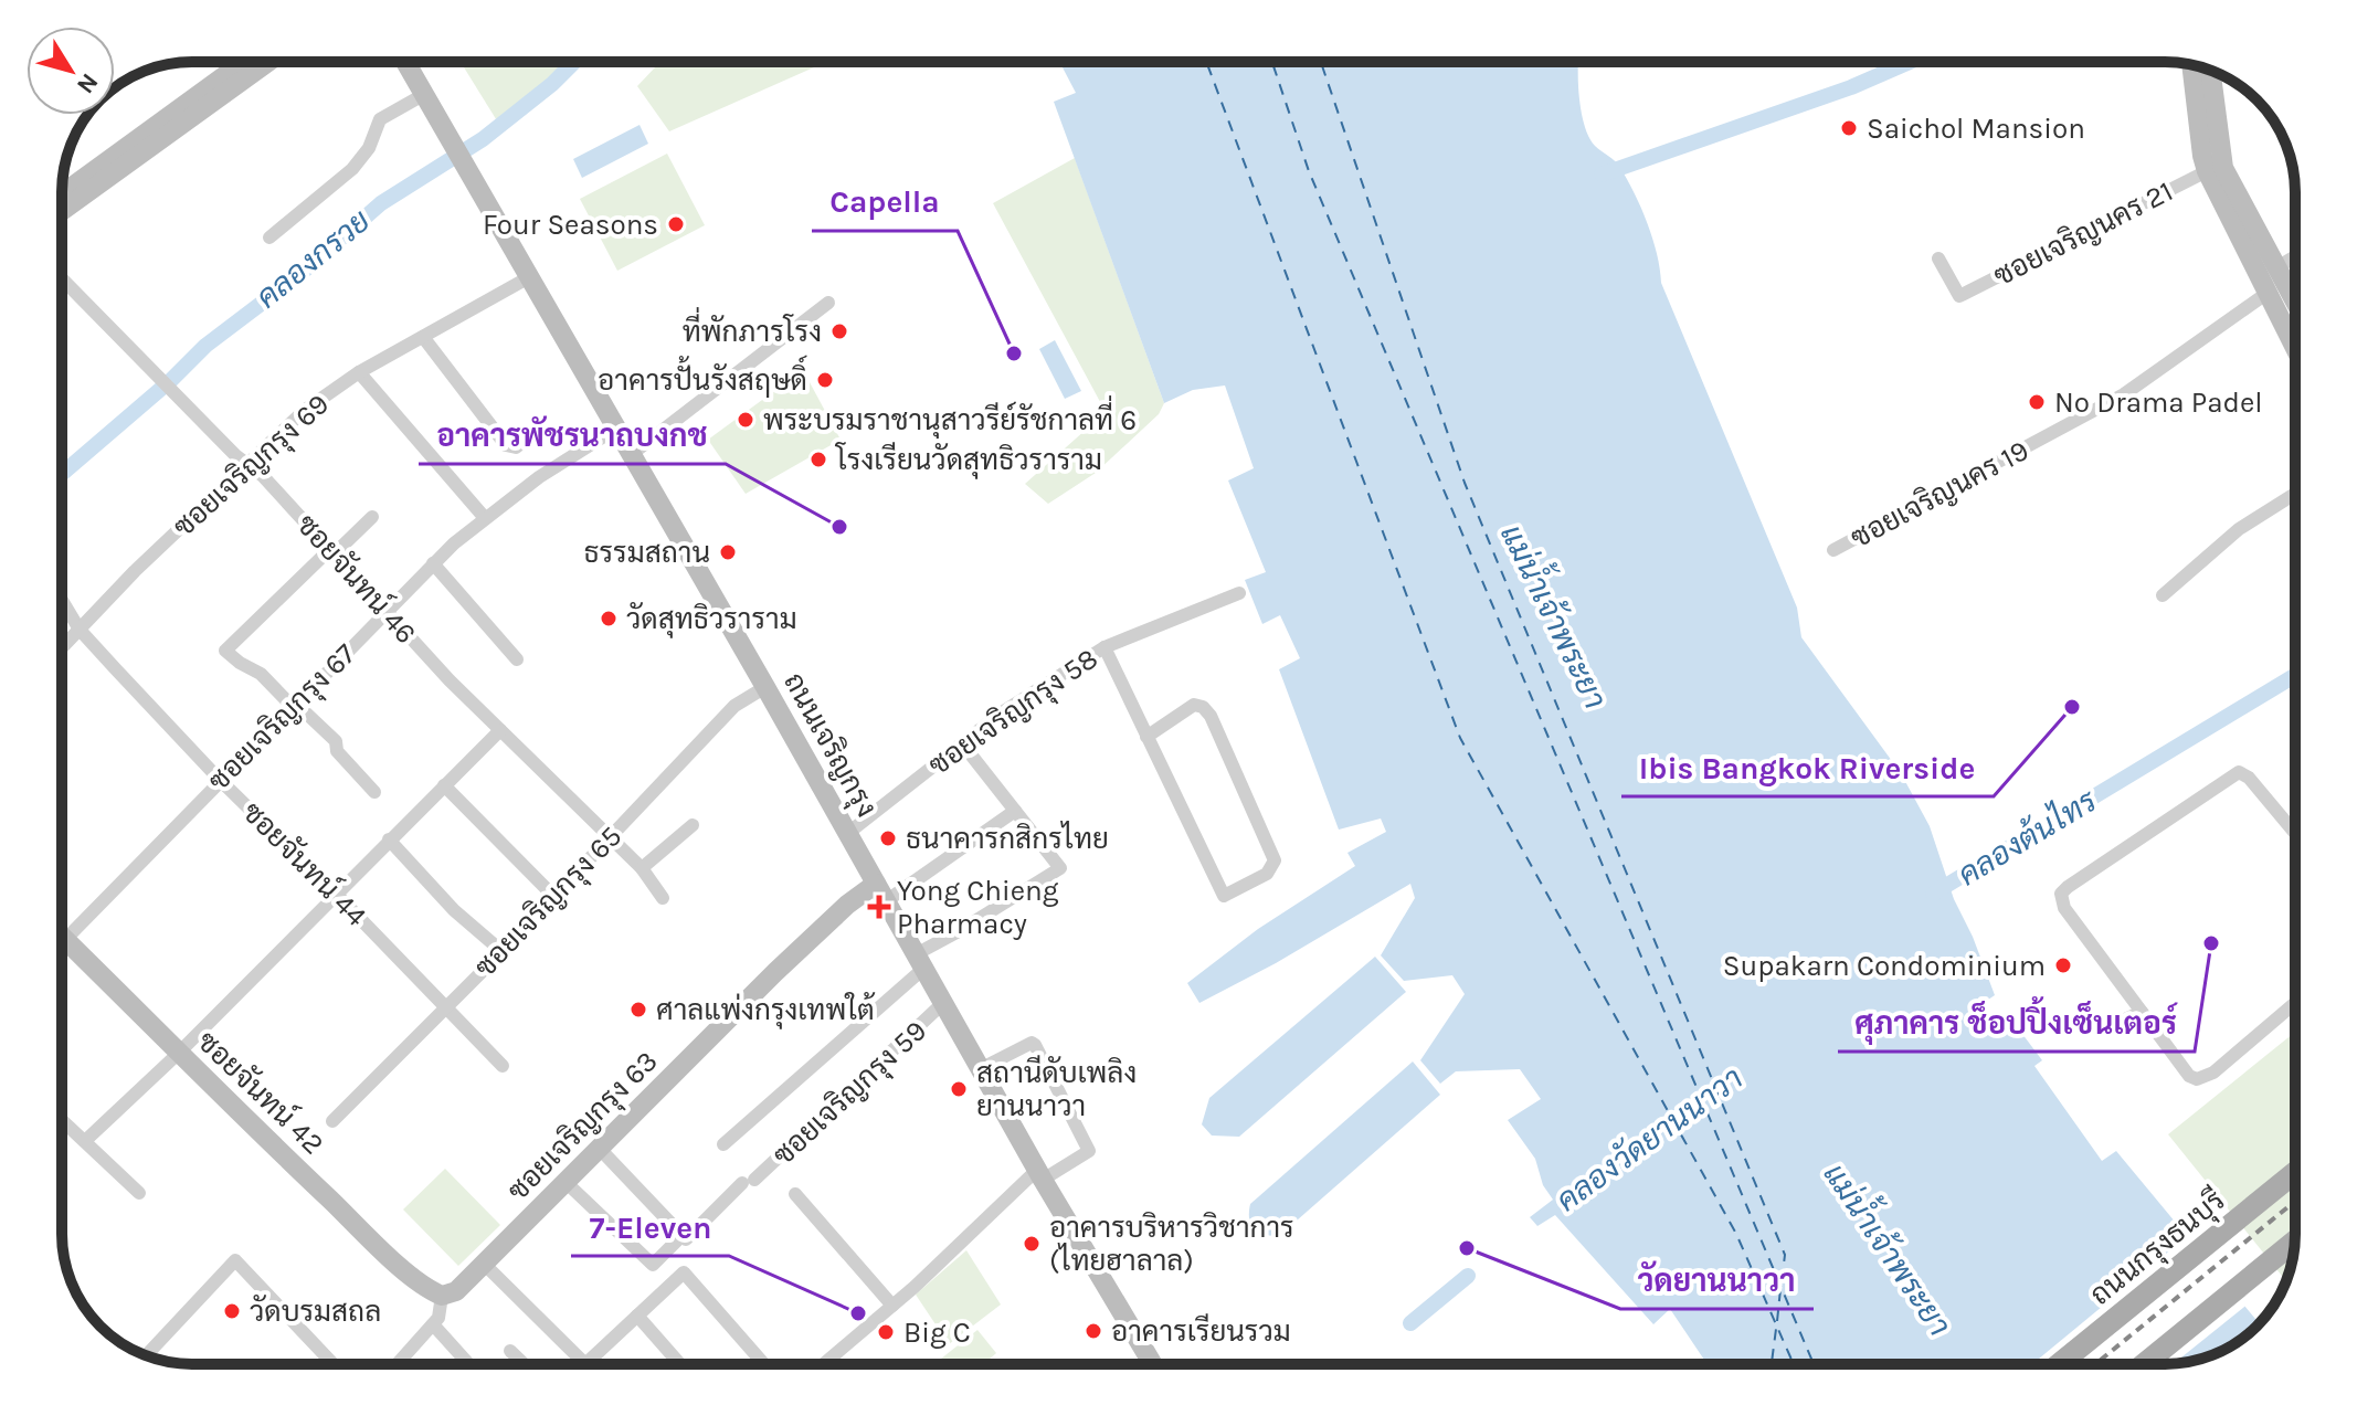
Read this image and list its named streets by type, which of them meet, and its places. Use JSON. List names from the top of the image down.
{
  "streets": {
    "main road": [
      "ถนนเจริญกรุง",
      "ซอยจันทน์ 42",
      "ซอยเจริญกรุง 63",
      "ถนนกรุงธนบุรี"
    ],
    "street": [
      "ซอยเจริญนคร 21",
      "ซอยเจริญกรุง 69",
      "ซอยเจริญนคร 19",
      "ซอยจันทน์ 46",
      "ซอยเจริญกรุง 58",
      "ซอยเจริญกรุง 67",
      "ซอยจันทน์ 44",
      "ซอยเจริญกรุง 65",
      "ซอยเจริญกรุง 59"
    ]
  },
  "crossings": [
    ["ซอยเจริญกรุง 69", "ซอยจันทน์ 46"],
    ["ซอยเจริญกรุง 69", "ถนนเจริญกรุง"],
    ["ซอยเจริญกรุง 69", "ซอยจันทน์ 44"],
    ["ซอยจันทน์ 46", "ซอยเจริญกรุง 67"],
    ["ซอยจันทน์ 46", "ซอยเจริญกรุง 65"],
    ["ซอยเจริญกรุง 58", "ถนนเจริญกรุง"],
    ["ซอยเจริญกรุง 67", "ถนนเจริญกรุง"],
    ["ซอยเจริญกรุง 67", "ซอยจันทน์ 44"],
    ["ซอยเจริญกรุง 67", "ซอยจันทน์ 42"],
    ["ถนนเจริญกรุง", "ซอยเจริญกรุง 65"],
    ["ถนนเจริญกรุง", "ซอยเจริญกรุง 59"],
    ["ถนนเจริญกรุง", "ซอยเจริญกรุง 63"],
    ["ซอยจันทน์ 44", "ซอยเจริญกรุง 65"],
    ["ซอยจันทน์ 42", "ซอยเจริญกรุง 63"],
    ["ซอยเจริญกรุง 59", "ซอยเจริญกรุง 63"]
  ],
  "water": [
    "คลองกรวย",
    "แม่น้ำเจ้าพระยา",
    "คลองต้นไทร",
    "คลองวัดยานนาวา"
  ],
  "places": {
    "other": [
      "Saichol Mansion",
      "Four Seasons",
      "ที่พักภารโรง",
      "Capella",
      "อาคารปั้นรังสฤษดิ์",
      "No Drama Padel",
      "พระบรมราชานุสาวรีย์รัชกาลที่ 6",
      "โรงเรียนวัดสุทธิวราราม",
      "อาคารพัชรนาถบงกช",
      "ธรรมสถาน",
      "วัดสุทธิวราราม",
      "Ibis Bangkok Riverside",
      "ธนาคารกสิกรไทย",
      "ศุภาคาร ช็อปปิ้งเซ็นเตอร์",
      "Supakarn Condominium",
      "ศาลแพ่งกรุงเทพใต้",
      "สถานีดับเพลิง ยานนาวา",
      "อาคารบริหารวิชาการ (ไทยฮาลาล)",
      "วัดยานนาวา",
      "วัดบรมสถล",
      "7-Eleven",
      "อาคารเรียนรวม",
      "Big C"
    ],
    "health": ["Yong Chieng Pharmacy"]
  },
  "north": "bottom right"
}
